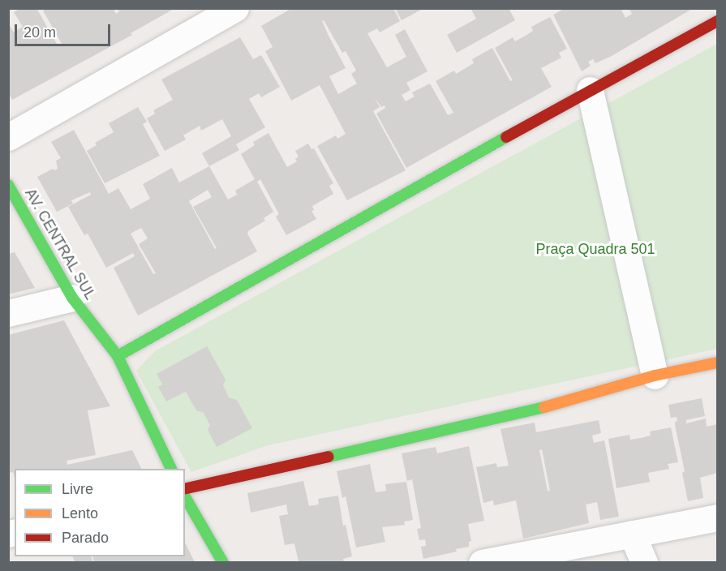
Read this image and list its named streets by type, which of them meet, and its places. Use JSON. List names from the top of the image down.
{
  "streets": {
    "street": ["AV. CENTRAL SUL"]
  },
  "parks": ["Praça Quadra 501"],
  "legend": ["Livre", "Lento", "Parado"],
  "scale_bar": "20 m"
}
